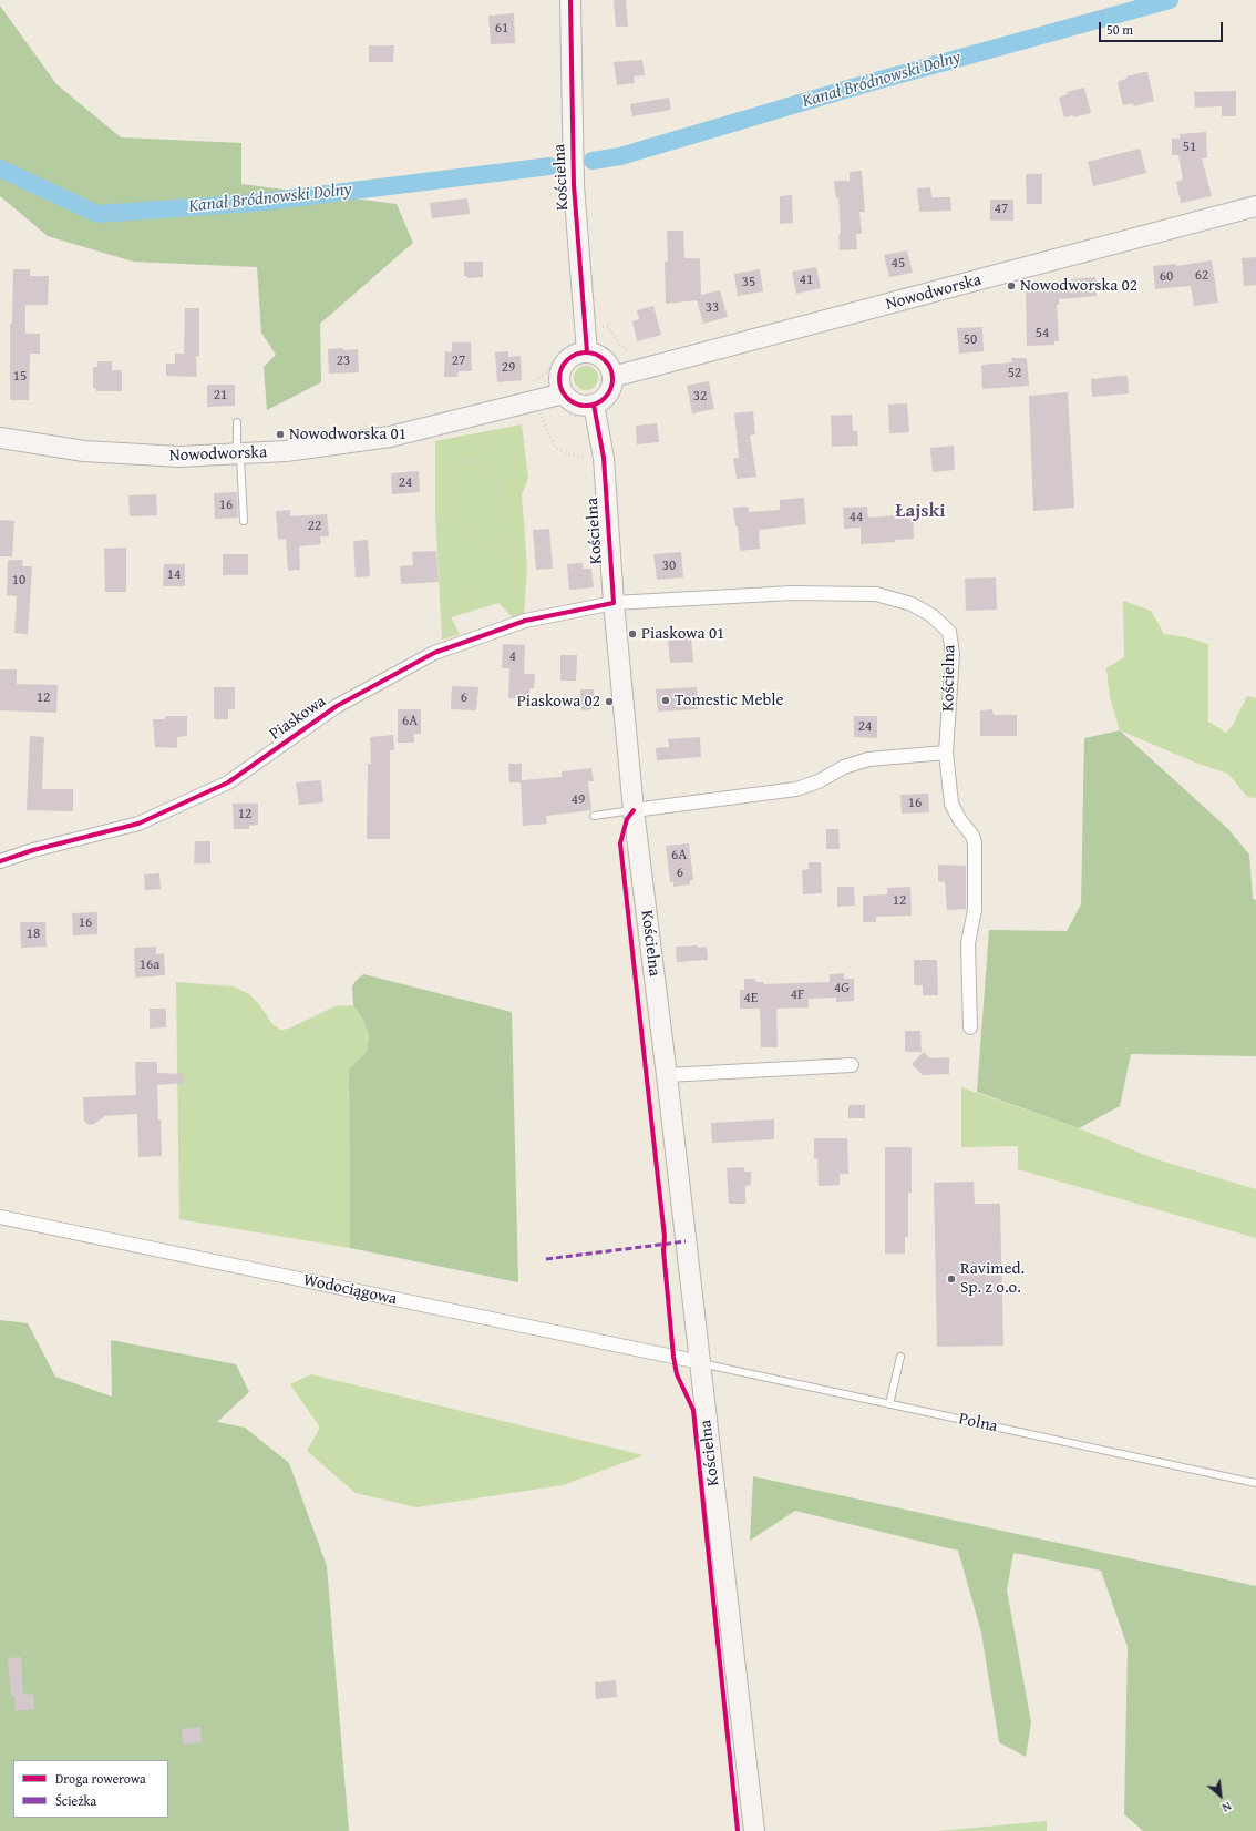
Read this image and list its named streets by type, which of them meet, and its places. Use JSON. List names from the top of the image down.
{
  "streets": {
    "street": [
      "Kościelna",
      "Nowodworska",
      "Piaskowa",
      "Wodociągowa"
    ],
    "lane": ["Polna"]
  },
  "crossings": [
    ["Kościelna", "Nowodworska"],
    ["Kościelna", "Piaskowa"],
    ["Kościelna", "Wodociągowa"],
    ["Kościelna", "Polna"],
    ["Wodociągowa", "Polna"]
  ],
  "districts": ["Łajski"],
  "water": ["Kanał Bródnowski Dolny"],
  "places": [
    "Nowodworska 02",
    "Nowodworska 01",
    "Piaskowa 01",
    "Tomestic Meble",
    "Piaskowa 02",
    "Ravimed. Sp. z o.o."
  ],
  "house_numbers": [
    "61",
    "51",
    "47",
    "45",
    "62",
    "60",
    "41",
    "35",
    "33",
    "54",
    "50",
    "23",
    "27",
    "29",
    "52",
    "15",
    "21",
    "32",
    "24",
    "16",
    "44",
    "22",
    "30",
    "14",
    "10",
    "4",
    "12",
    "6",
    "6A",
    "24",
    "49",
    "16",
    "12",
    "6A",
    "6",
    "12",
    "16",
    "18",
    "16a",
    "4G",
    "4F",
    "4E"
  ],
  "legend": ["Droga rowerowa", "Ścieżka"],
  "scale_bar": "50 m",
  "north": "bottom right"
}
